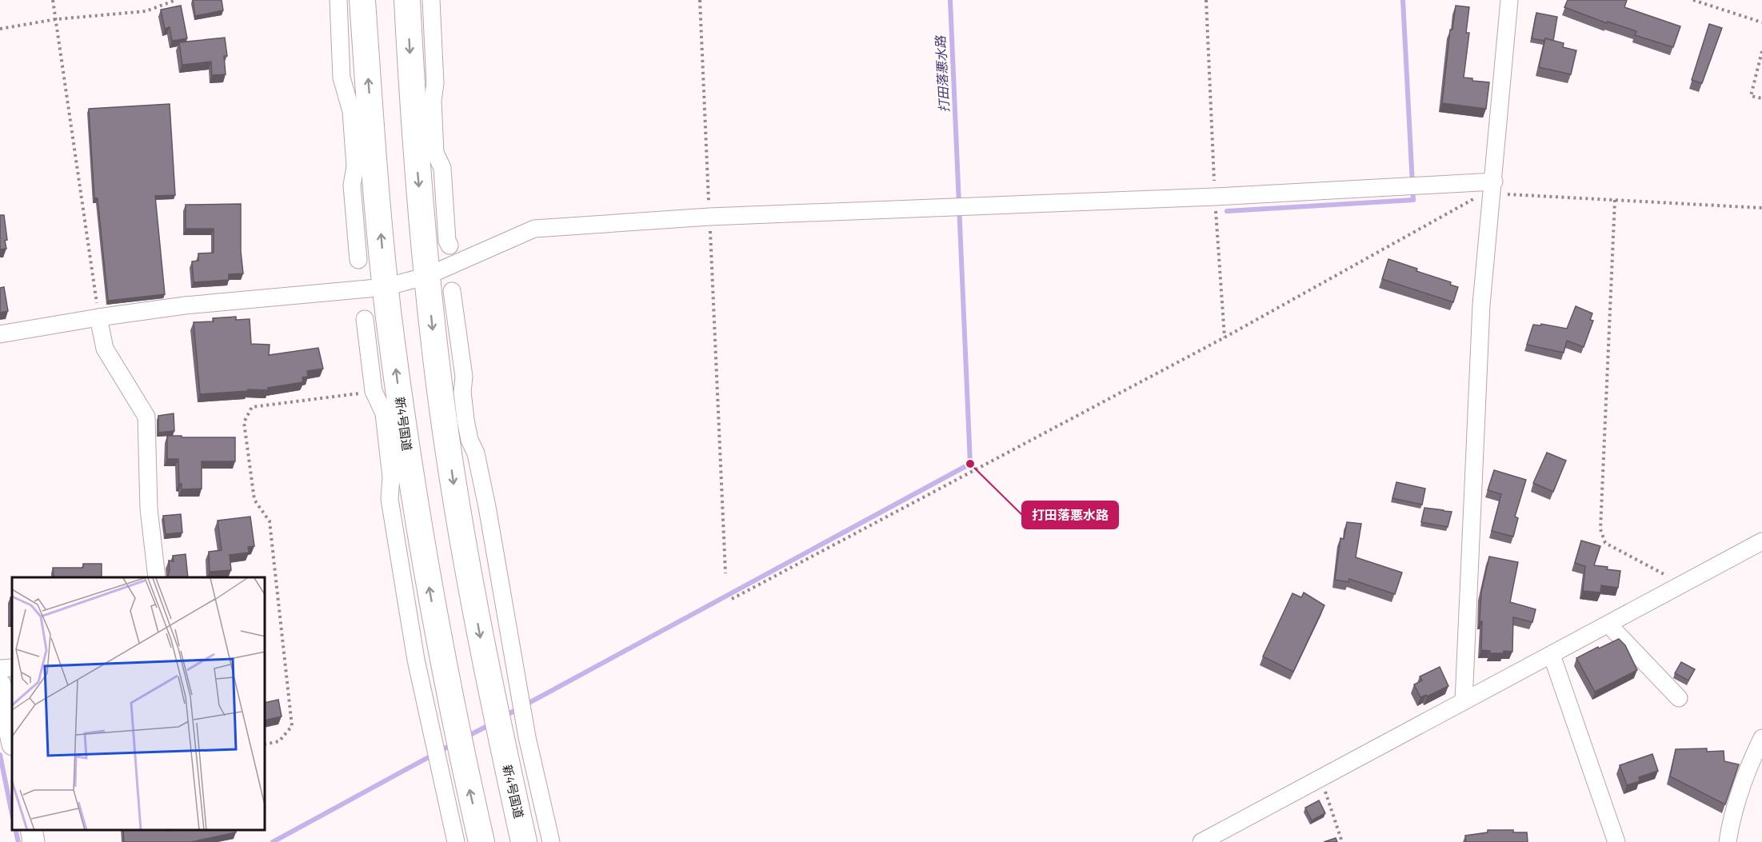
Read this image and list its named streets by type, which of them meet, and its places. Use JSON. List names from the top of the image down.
{
  "streets": {
    "highway": ["新4号国道"]
  },
  "water": ["打田落悪水路"],
  "places": ["打田落悪水路"]
}
